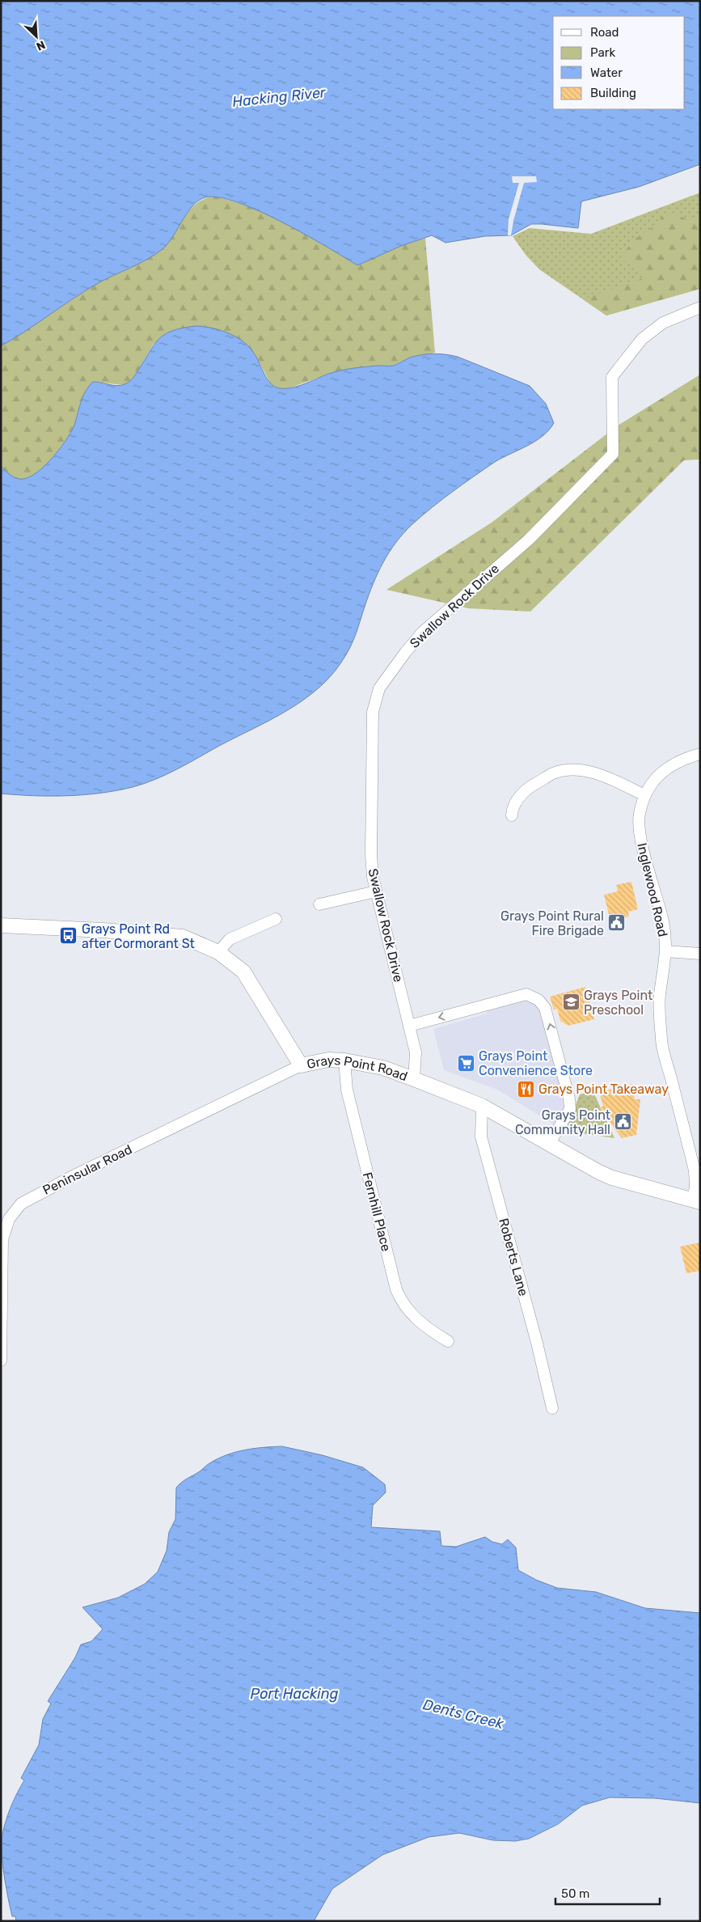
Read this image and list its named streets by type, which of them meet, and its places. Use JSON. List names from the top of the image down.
{
  "streets": {
    "street": [
      "Swallow Rock Drive",
      "Inglewood Road",
      "Grays Point Road",
      "Peninsular Road",
      "Fernhill Place",
      "Roberts Lane"
    ]
  },
  "crossings": [
    ["Swallow Rock Drive", "Grays Point Road"],
    ["Inglewood Road", "Grays Point Road"],
    ["Grays Point Road", "Peninsular Road"],
    ["Grays Point Road", "Fernhill Place"],
    ["Grays Point Road", "Roberts Lane"]
  ],
  "water": ["Hacking River", "Port Hacking", "Dents Creek"],
  "places": {
    "public building": ["Grays Point Rural Fire Brigade", "Grays Point Community Hall"],
    "bus stop": ["Grays Point Rd after Cormorant St"],
    "school or university": ["Grays Point Preschool"],
    "supermarket": ["Grays Point Convenience Store"],
    "restaurant": ["Grays Point Takeaway"]
  },
  "legend": [
    "Road",
    "Park",
    "Water",
    "Building"
  ],
  "scale_bar": "50 m",
  "north": "bottom right"
}
